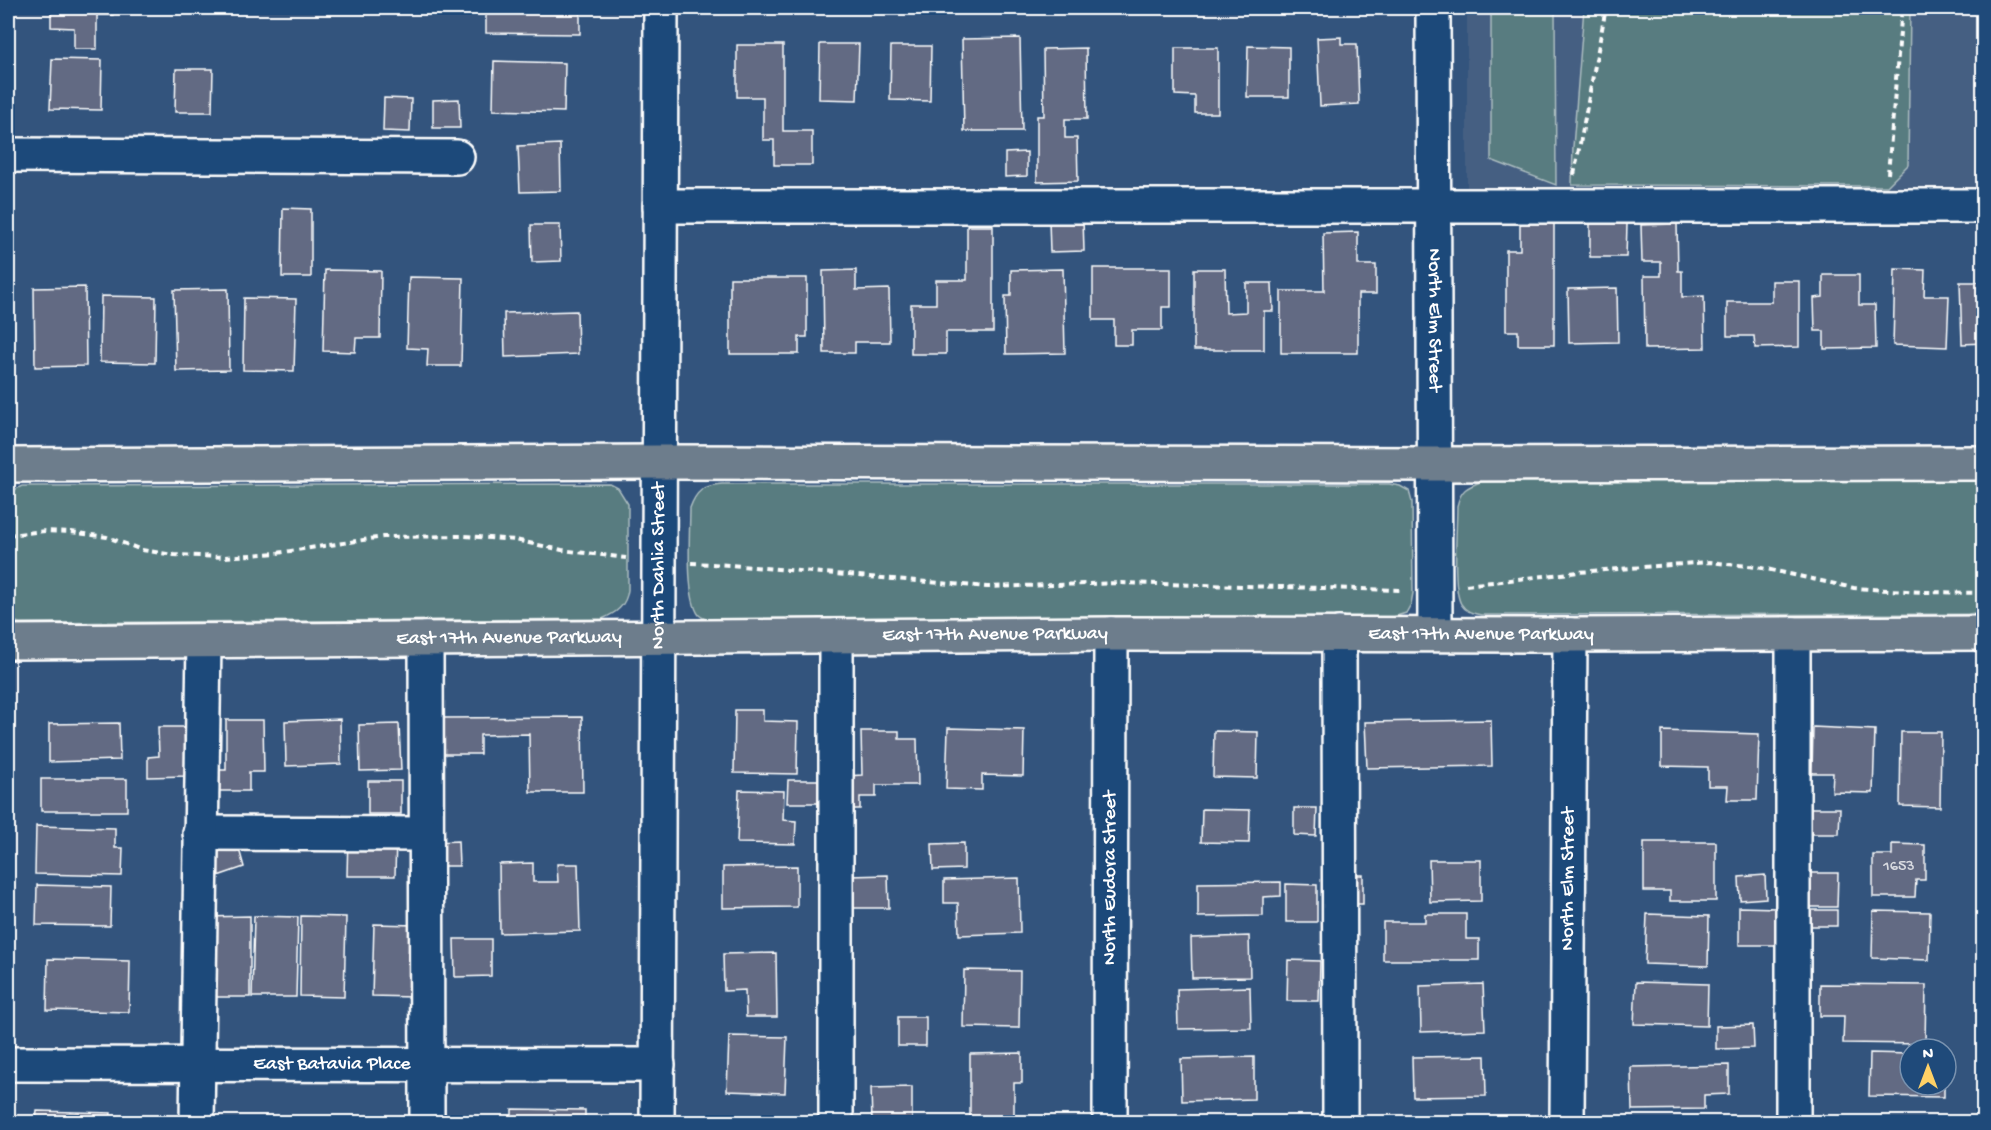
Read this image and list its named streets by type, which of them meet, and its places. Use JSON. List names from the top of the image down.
{
  "streets": {
    "main road": ["East 17th Avenue Parkway"],
    "street": [
      "North Elm Street",
      "North Dahlia Street",
      "North Eudora Street",
      "East Batavia Place"
    ]
  },
  "crossings": [
    ["North Elm Street", "East 17th Avenue Parkway"],
    ["North Dahlia Street", "East 17th Avenue Parkway"],
    ["North Dahlia Street", "East Batavia Place"],
    ["East 17th Avenue Parkway", "North Eudora Street"]
  ],
  "house_numbers": ["1653"],
  "north": "top"
}
